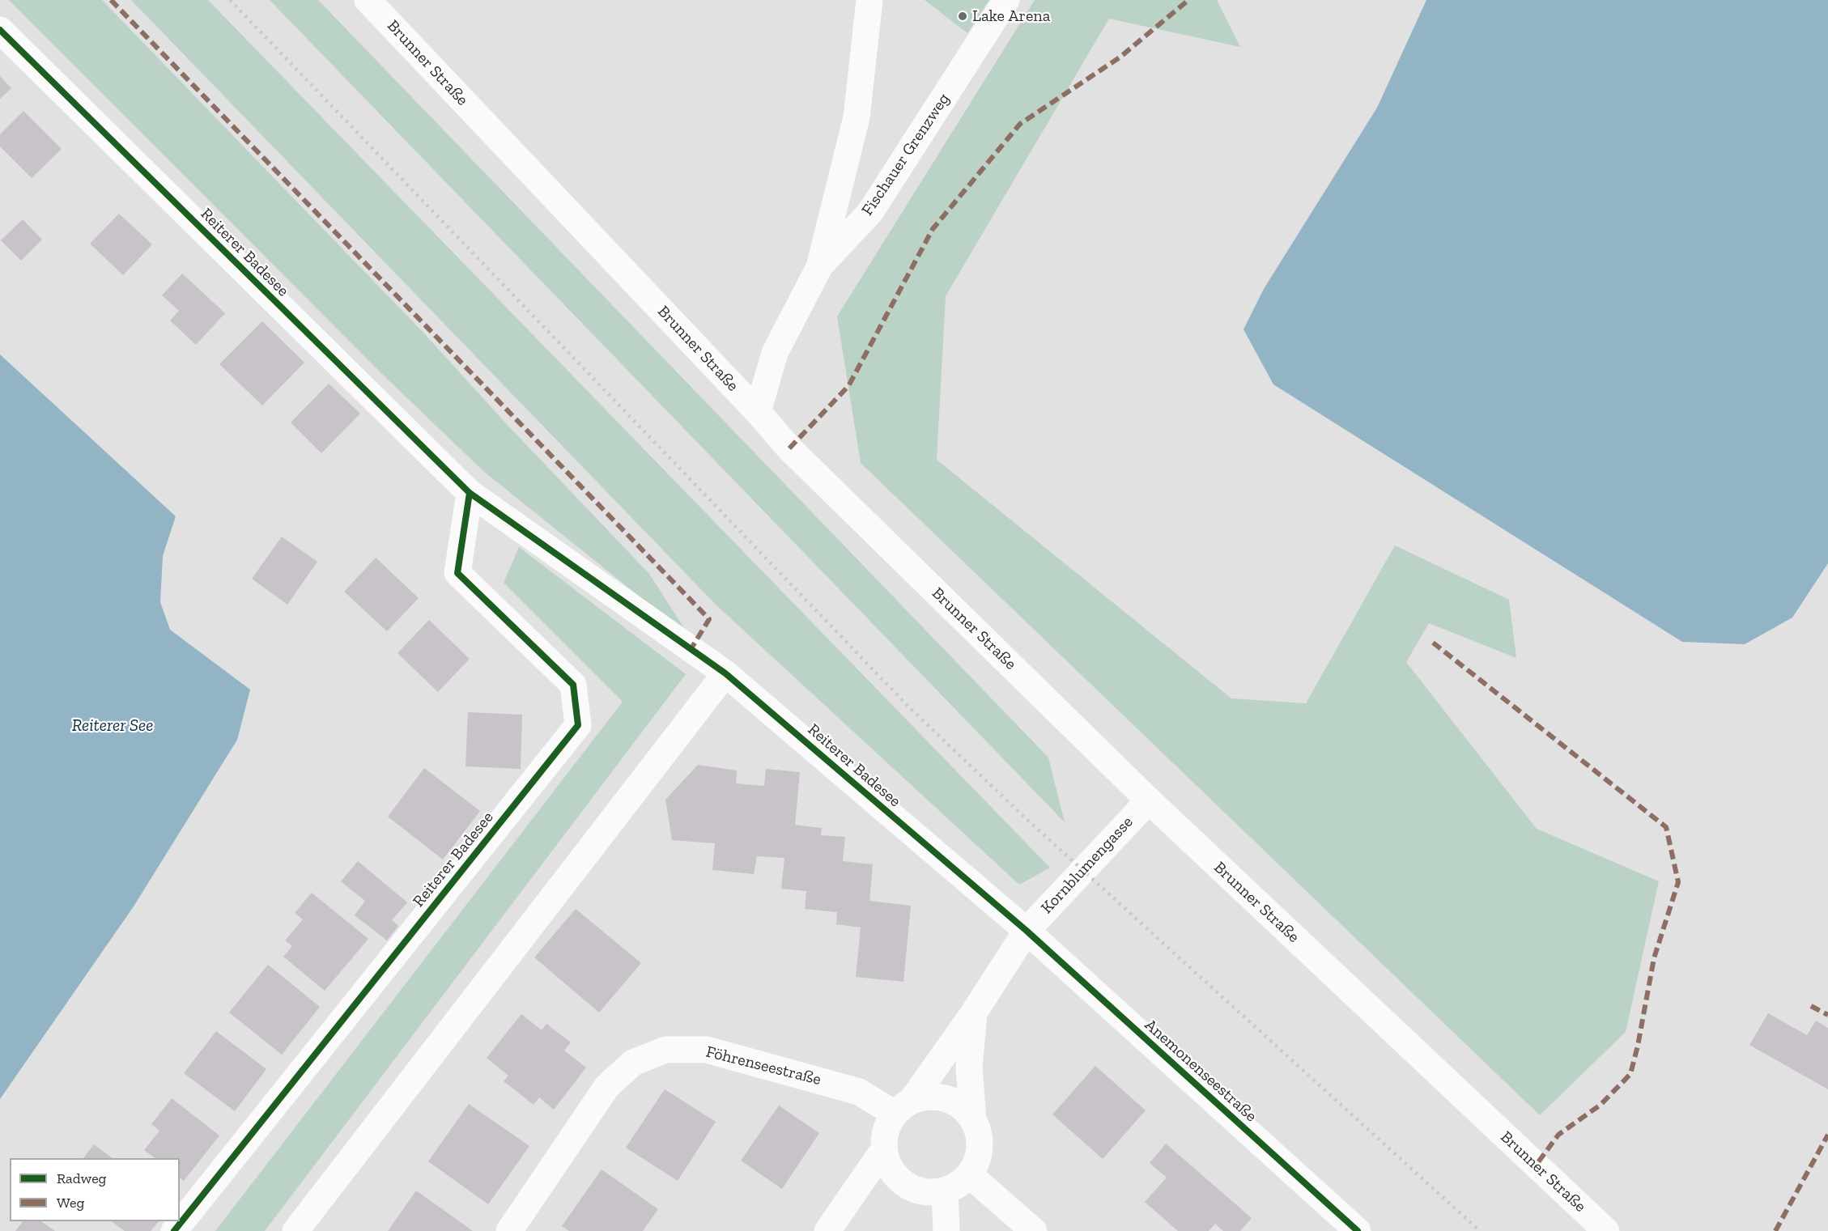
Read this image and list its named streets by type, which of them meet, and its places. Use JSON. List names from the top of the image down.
{
  "streets": {
    "street": [
      "Brunner Straße",
      "Fischauer Grenzweg",
      "Reiterer Badesee",
      "Kornblumengasse",
      "Föhrenseestraße",
      "Anemonenseestraße"
    ]
  },
  "crossings": [
    ["Brunner Straße", "Fischauer Grenzweg"],
    ["Brunner Straße", "Kornblumengasse"],
    ["Reiterer Badesee", "Kornblumengasse"],
    ["Reiterer Badesee", "Anemonenseestraße"],
    ["Kornblumengasse", "Föhrenseestraße"],
    ["Kornblumengasse", "Anemonenseestraße"]
  ],
  "water": ["Reiterer See"],
  "places": ["Lake Arena"],
  "legend": ["Radweg", "Weg"]
}
